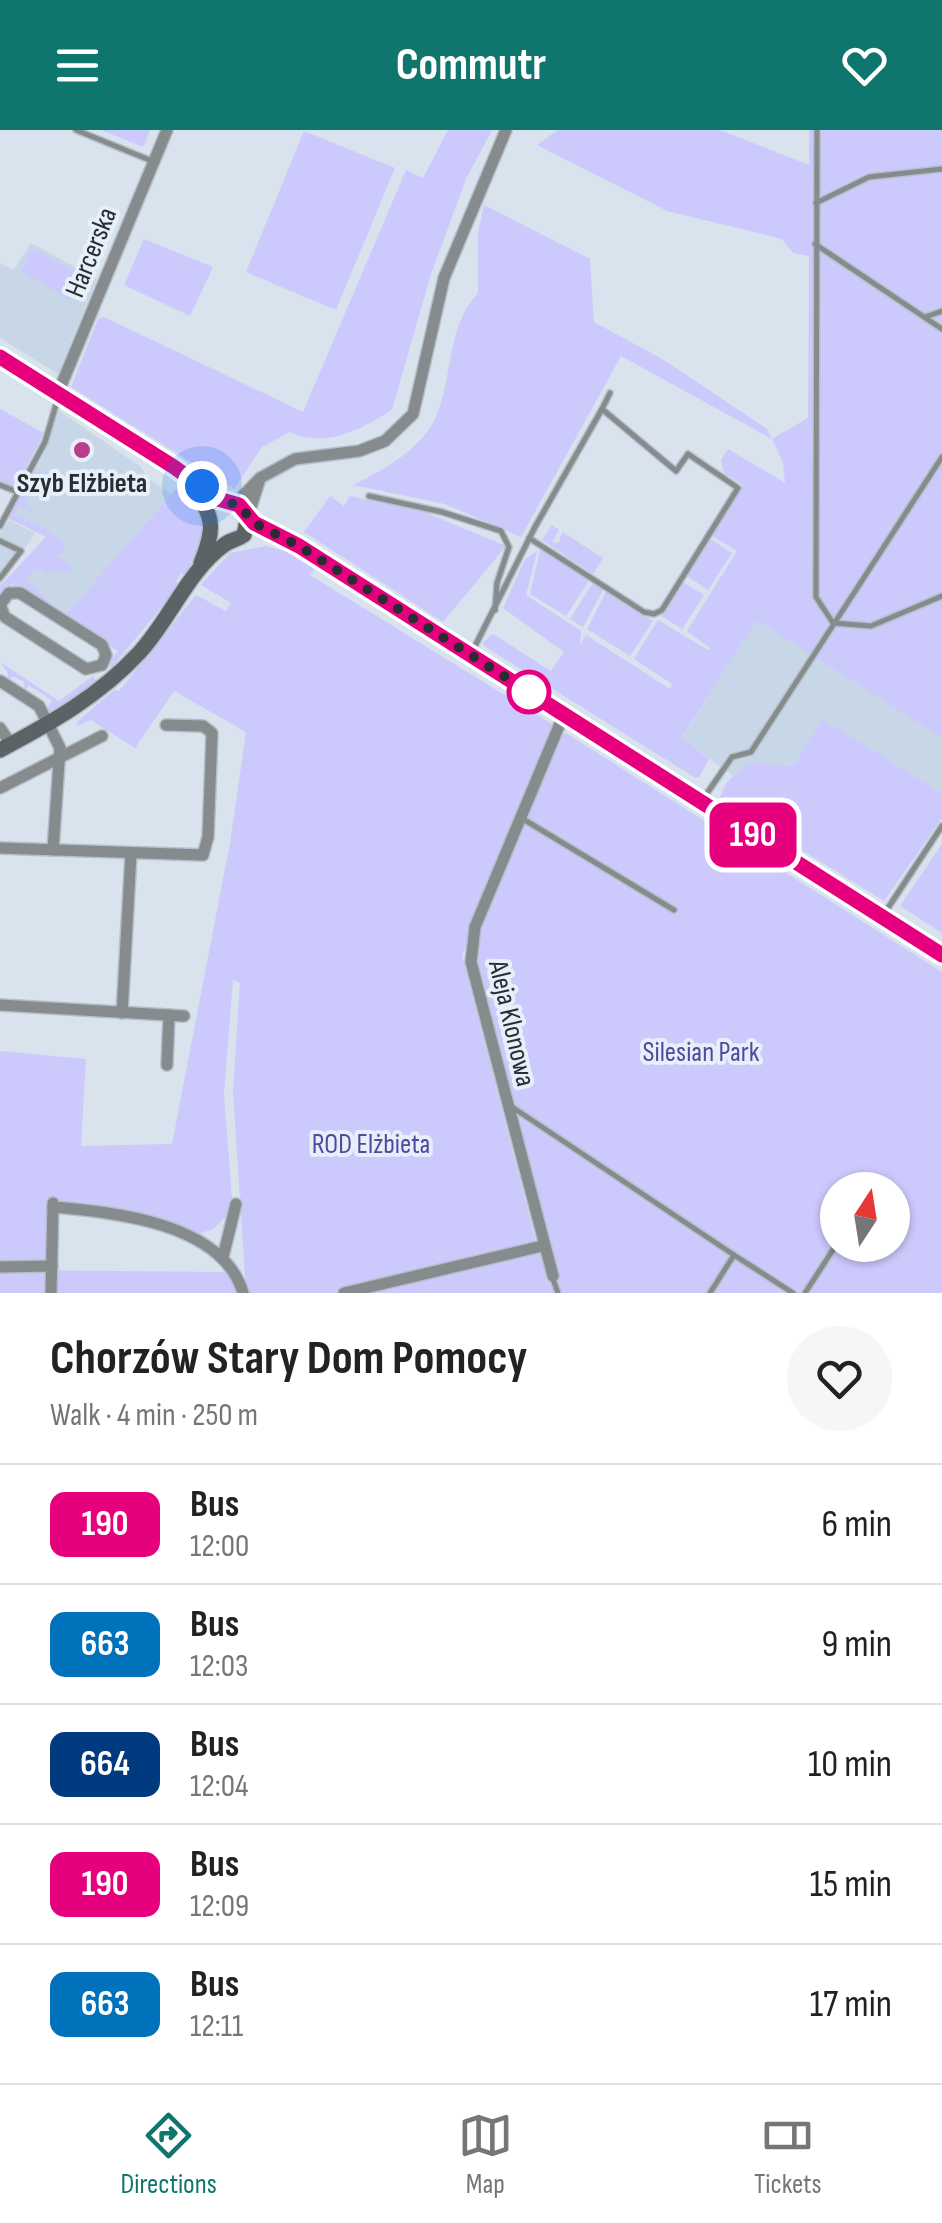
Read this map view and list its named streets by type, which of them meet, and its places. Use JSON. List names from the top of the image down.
{
  "streets": {
    "street": ["Harcerska", "Aleja Klonowa"]
  },
  "parks": ["Silesian Park", "ROD Elżbieta"],
  "places": ["Szyb Elżbieta"],
  "lines": ["bus line 190"],
  "north": "top",
  "page": {
    "header": "Commutr",
    "on_map": "190",
    "heading": ["Chorzów Stary Dom Pomocy", "Walk · 4 min · 250 m"],
    "list": [
      {
        "mark": "190",
        "name": "Bus",
        "note": "12:00",
        "value": "6 min"
      },
      {
        "mark": "663",
        "name": "Bus",
        "note": "12:03",
        "value": "9 min"
      },
      {
        "mark": "664",
        "name": "Bus",
        "note": "12:04",
        "value": "10 min"
      },
      {
        "mark": "190",
        "name": "Bus",
        "note": "12:09",
        "value": "15 min"
      },
      {
        "mark": "663",
        "name": "Bus",
        "note": "12:11",
        "value": "17 min"
      }
    ],
    "tabs": ["Directions", "Map", "Tickets"]
  }
}
